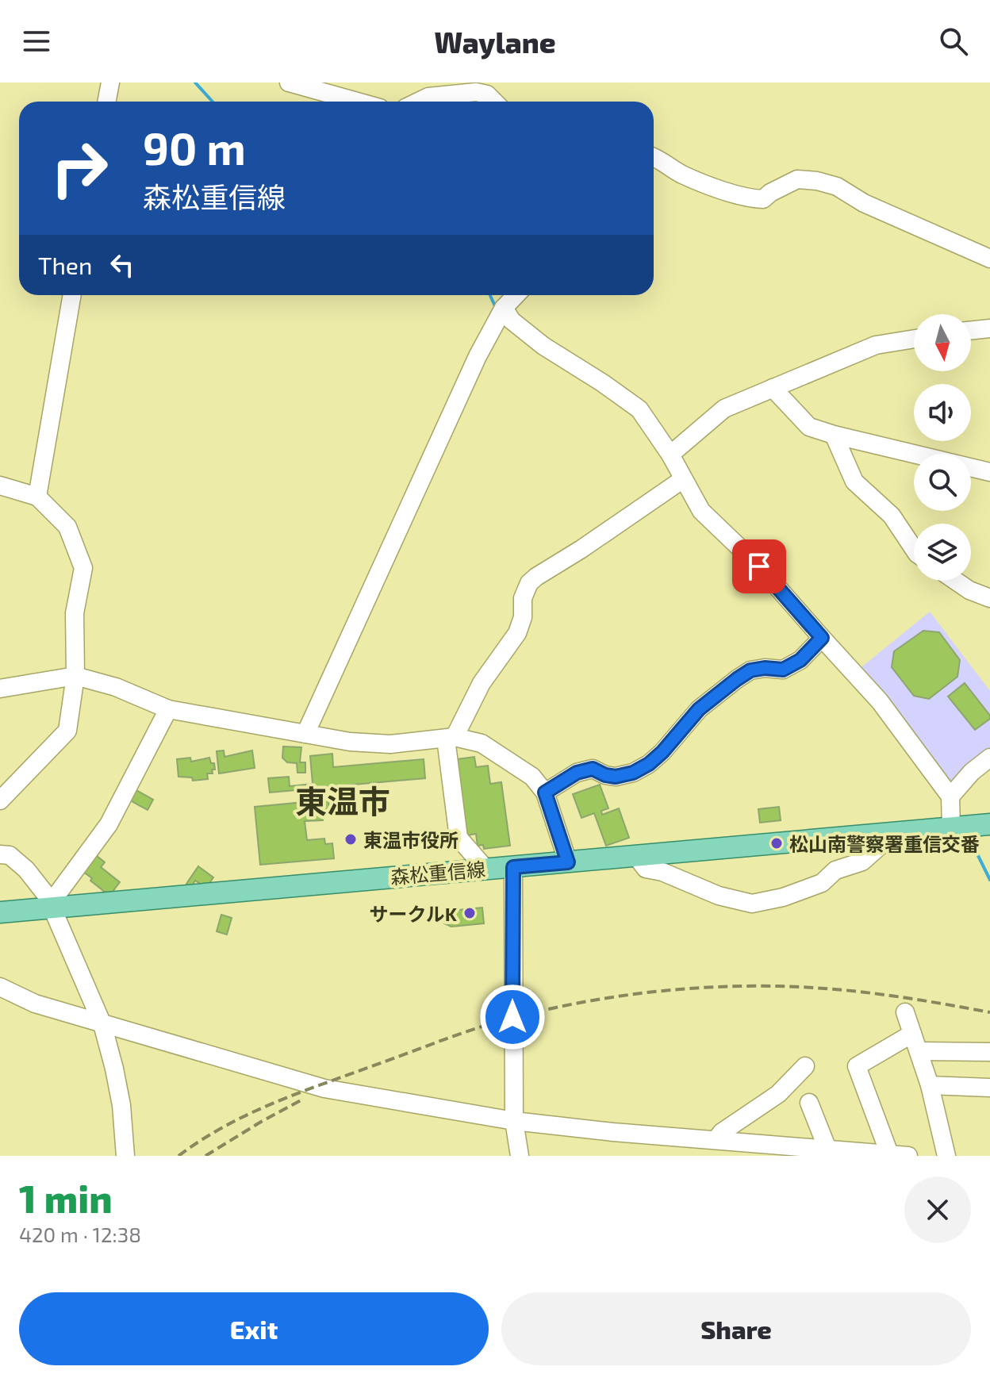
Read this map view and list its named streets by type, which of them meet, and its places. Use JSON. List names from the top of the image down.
{
  "streets": {
    "main road": ["森松重信線"]
  },
  "districts": ["東温市"],
  "places": ["東温市役所", "松山南警察署重信交番", "サークルK"],
  "north": "bottom",
  "page": {
    "header": "Waylane",
    "turn": ["90 m", "森松重信線"],
    "then": "Then",
    "heading": ["1 min", "420 m · 12:38"],
    "buttons": ["Exit", "Share"]
  }
}
